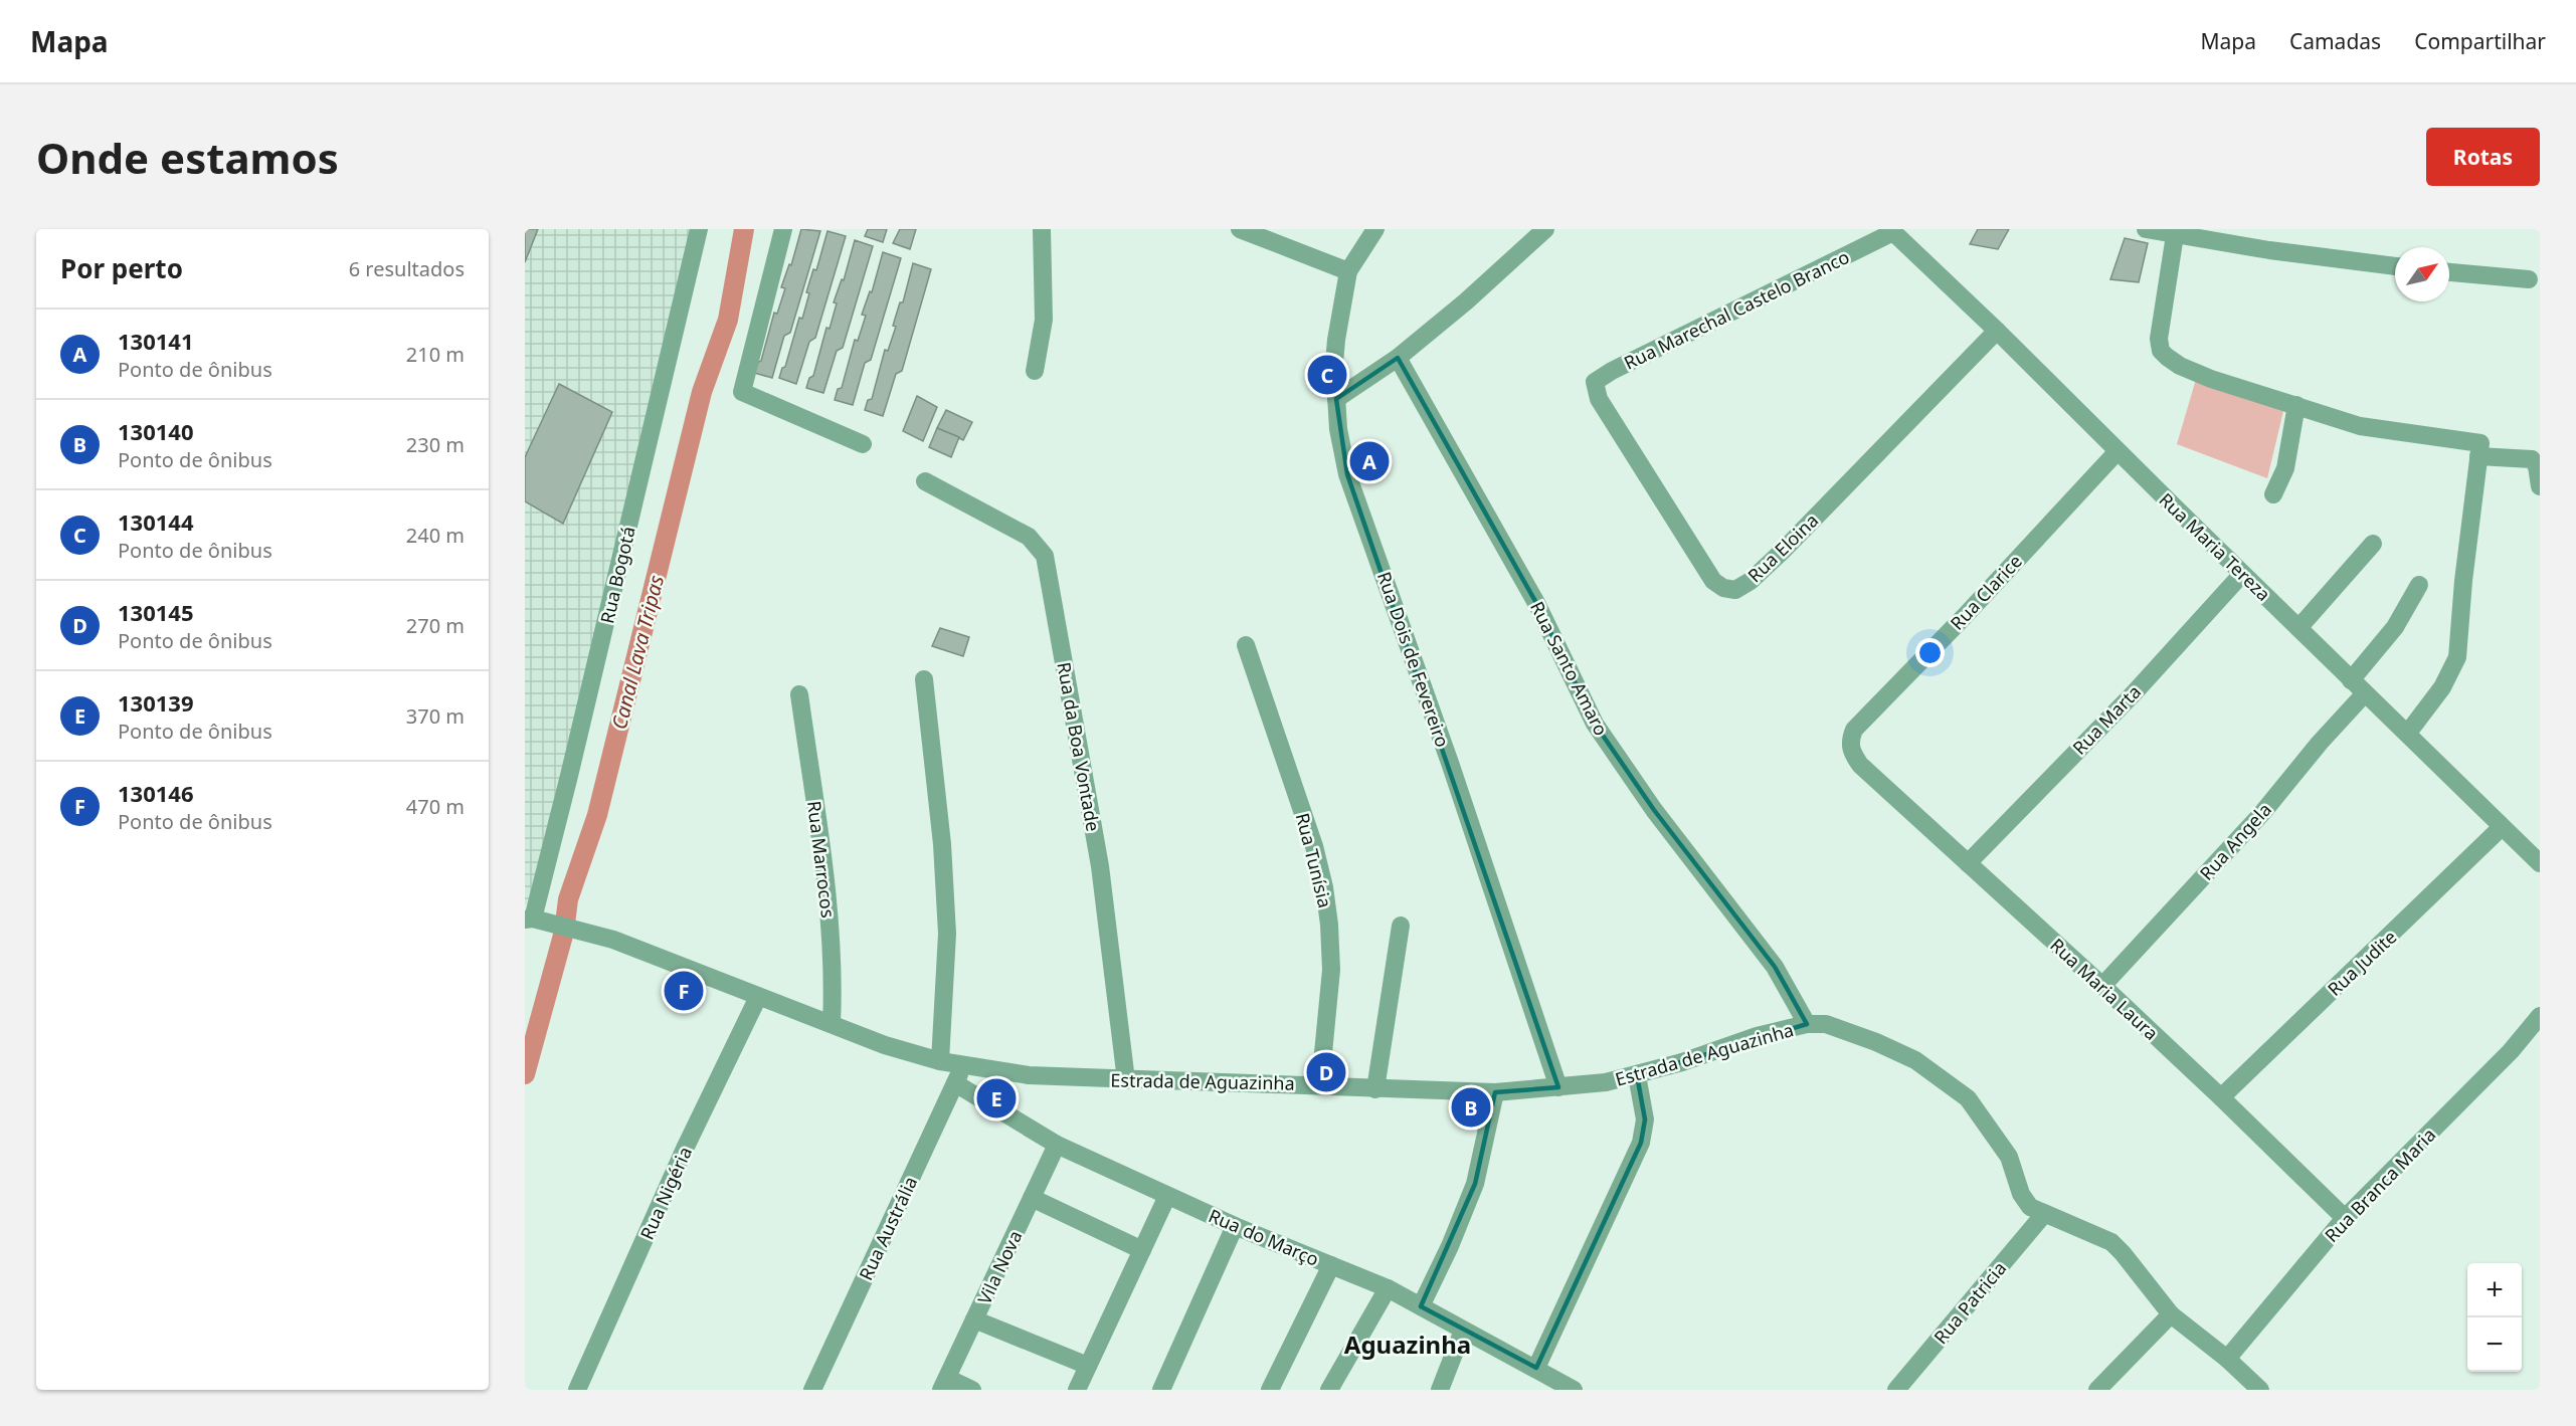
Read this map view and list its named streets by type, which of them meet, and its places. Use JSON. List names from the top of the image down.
{
  "streets": {
    "street": [
      "Rua Marechal Castelo Branco",
      "Rua Maria Tereza",
      "Rua Eloina",
      "Rua Bogotá",
      "Rua Clarice",
      "Rua Dois de Fevereiro",
      "Rua Santo Amaro",
      "Rua Marta",
      "Rua da Boa Vontade",
      "Rua Angela",
      "Rua Marrocos",
      "Rua Tunísia",
      "Rua Judite",
      "Rua Maria Laura",
      "Estrada de Aguazinha",
      "Rua Branca Maria",
      "Rua Nigéria",
      "Rua Austrália",
      "Rua do Março",
      "Vila Nova",
      "Rua Patricia"
    ]
  },
  "crossings": [
    ["Rua Marechal Castelo Branco", "Rua Maria Tereza"],
    ["Rua Marechal Castelo Branco", "Rua Eloina"],
    ["Rua Maria Tereza", "Rua Eloina"],
    ["Rua Maria Tereza", "Rua Clarice"],
    ["Rua Maria Tereza", "Rua Marta"],
    ["Rua Maria Tereza", "Rua Angela"],
    ["Rua Maria Tereza", "Rua Judite"],
    ["Rua Bogotá", "Estrada de Aguazinha"],
    ["Rua Clarice", "Rua Maria Laura"],
    ["Rua Dois de Fevereiro", "Estrada de Aguazinha"],
    ["Rua Santo Amaro", "Estrada de Aguazinha"],
    ["Rua Marta", "Rua Maria Laura"],
    ["Rua da Boa Vontade", "Estrada de Aguazinha"],
    ["Rua Angela", "Rua Maria Laura"],
    ["Rua Marrocos", "Estrada de Aguazinha"],
    ["Rua Tunísia", "Estrada de Aguazinha"],
    ["Rua Judite", "Rua Maria Laura"],
    ["Rua Maria Laura", "Rua Branca Maria"],
    ["Estrada de Aguazinha", "Rua Branca Maria"],
    ["Estrada de Aguazinha", "Rua Nigéria"],
    ["Estrada de Aguazinha", "Rua Austrália"],
    ["Estrada de Aguazinha", "Rua Patricia"],
    ["Rua Austrália", "Rua do Março"],
    ["Rua do Março", "Vila Nova"]
  ],
  "districts": ["Aguazinha"],
  "water": ["Canal Lava Tripas"],
  "north": "top right",
  "page": {
    "header": "Mapa",
    "nav": ["Mapa", "Camadas", "Compartilhar"],
    "buttons": "Rotas",
    "title": "Onde estamos",
    "heading": ["Por perto", "6 resultados"],
    "list": [
      {
        "mark": "A",
        "name": "130141",
        "note": "Ponto de ônibus",
        "value": "210 m"
      },
      {
        "mark": "B",
        "name": "130140",
        "note": "Ponto de ônibus",
        "value": "230 m"
      },
      {
        "mark": "C",
        "name": "130144",
        "note": "Ponto de ônibus",
        "value": "240 m"
      },
      {
        "mark": "D",
        "name": "130145",
        "note": "Ponto de ônibus",
        "value": "270 m"
      },
      {
        "mark": "E",
        "name": "130139",
        "note": "Ponto de ônibus",
        "value": "370 m"
      },
      {
        "mark": "F",
        "name": "130146",
        "note": "Ponto de ônibus",
        "value": "470 m"
      }
    ],
    "pins": [
      "C",
      "A",
      "F",
      "D",
      "E",
      "B"
    ],
    "map_buttons": ["+", "−"]
  }
}
